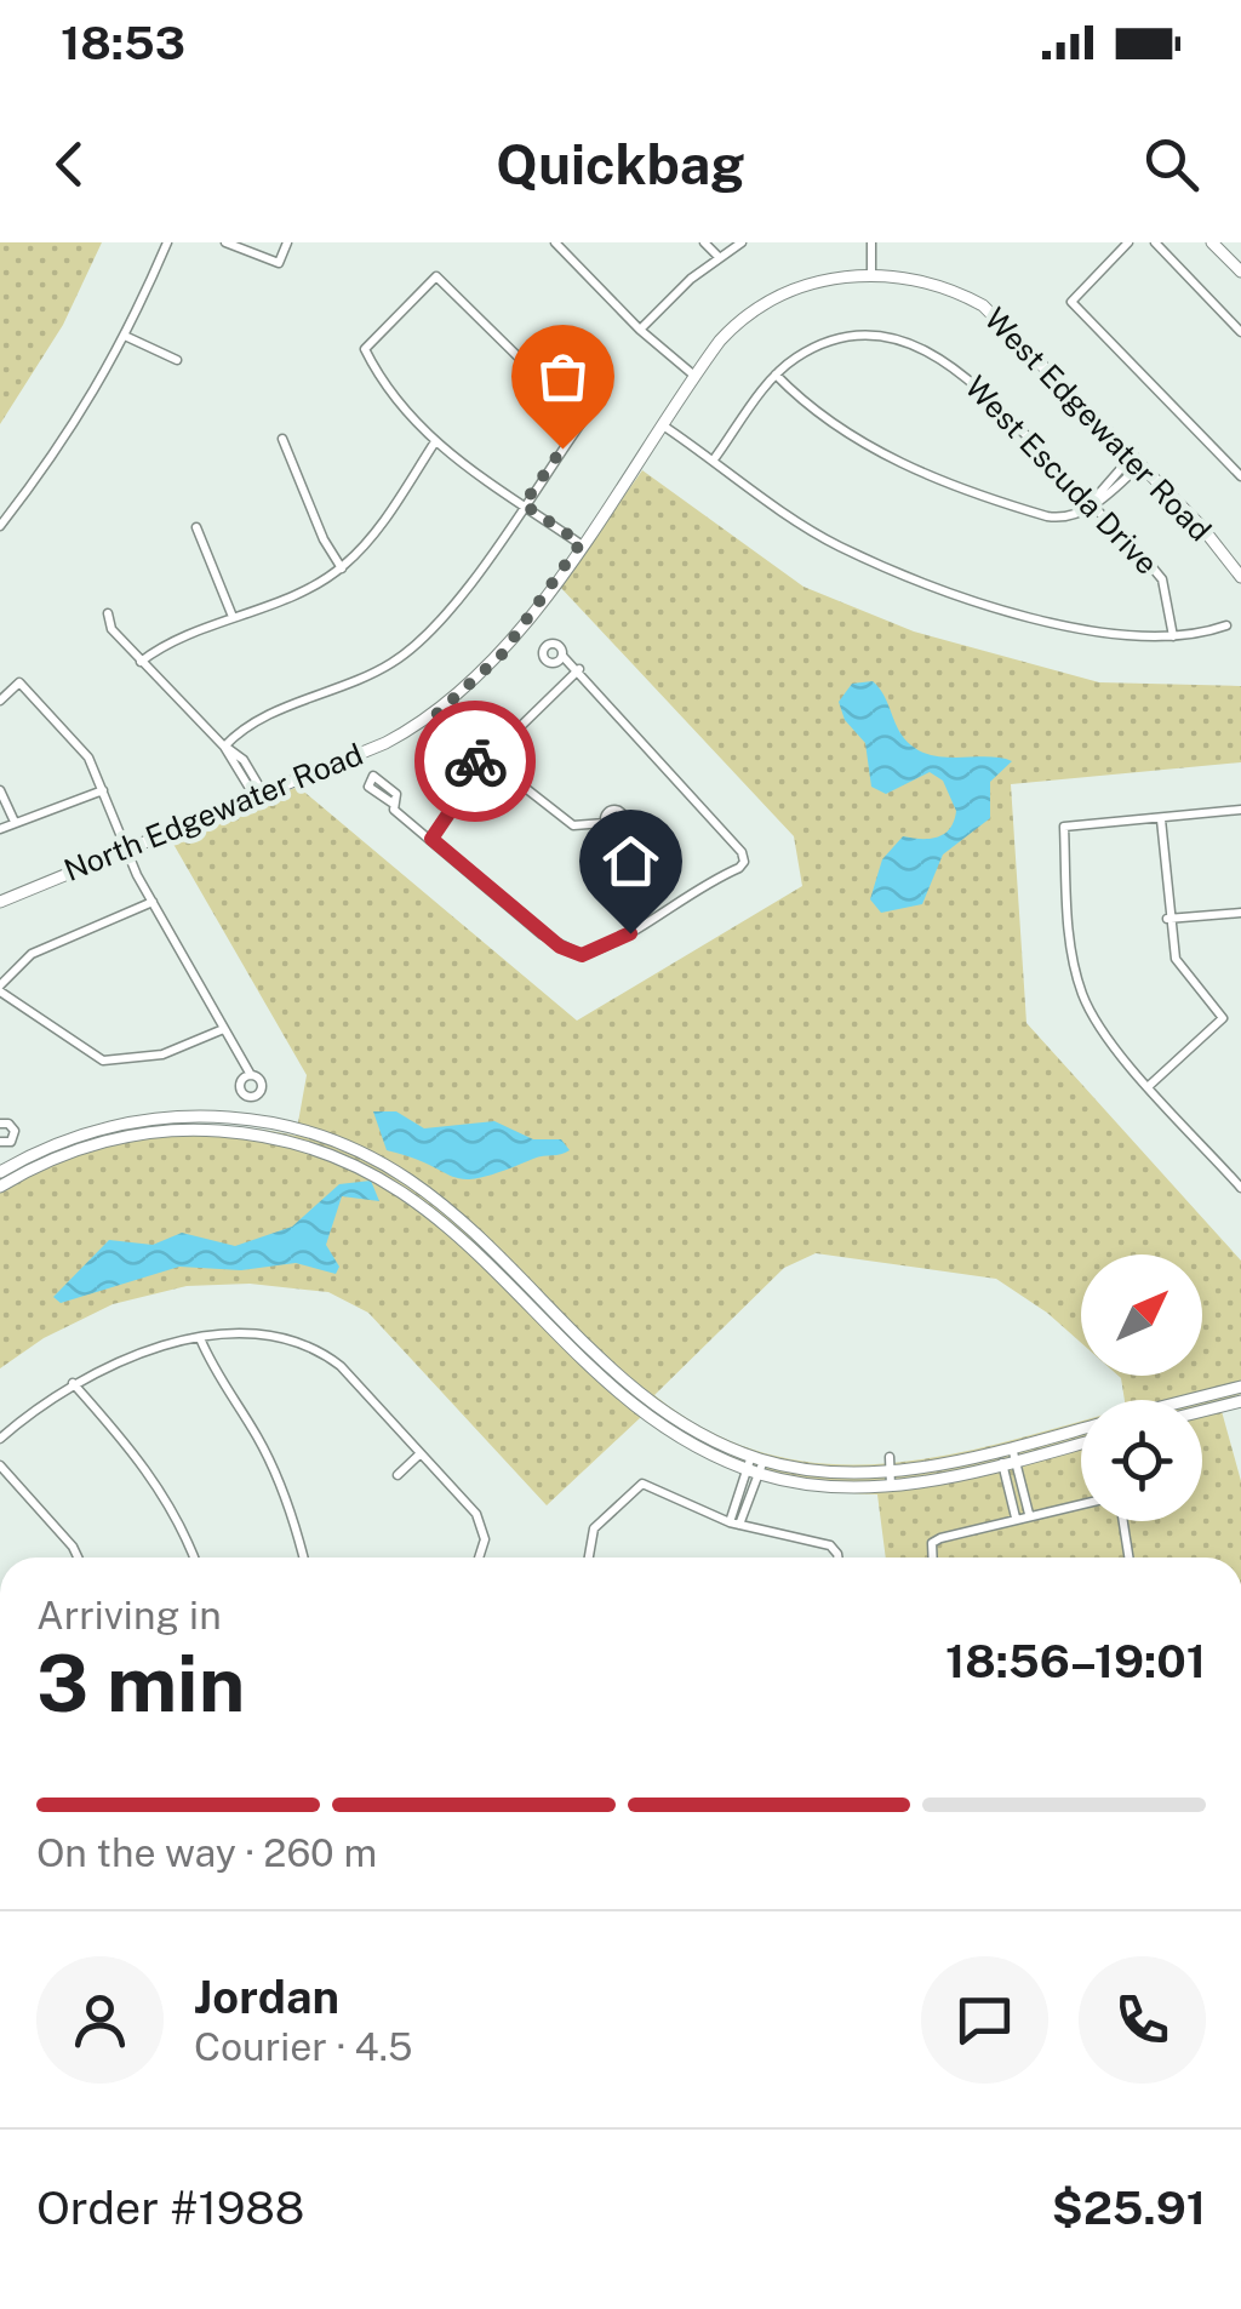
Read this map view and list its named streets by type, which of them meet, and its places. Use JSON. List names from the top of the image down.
{
  "streets": {
    "street": ["West Edgewater Road", "West Escuda Drive", "North Edgewater Road"]
  },
  "crossings": [
    ["West Edgewater Road", "North Edgewater Road"]
  ],
  "north": "top right",
  "page": {
    "status": "18:53",
    "header": "Quickbag",
    "heading": ["3 min", "Arriving in", "18:56–19:01"],
    "panel": [
      "Jordan",
      "Courier · 4.5",
      "Order #1988",
      "$25.91"
    ],
    "bar": "On the way · 260 m"
  }
}
